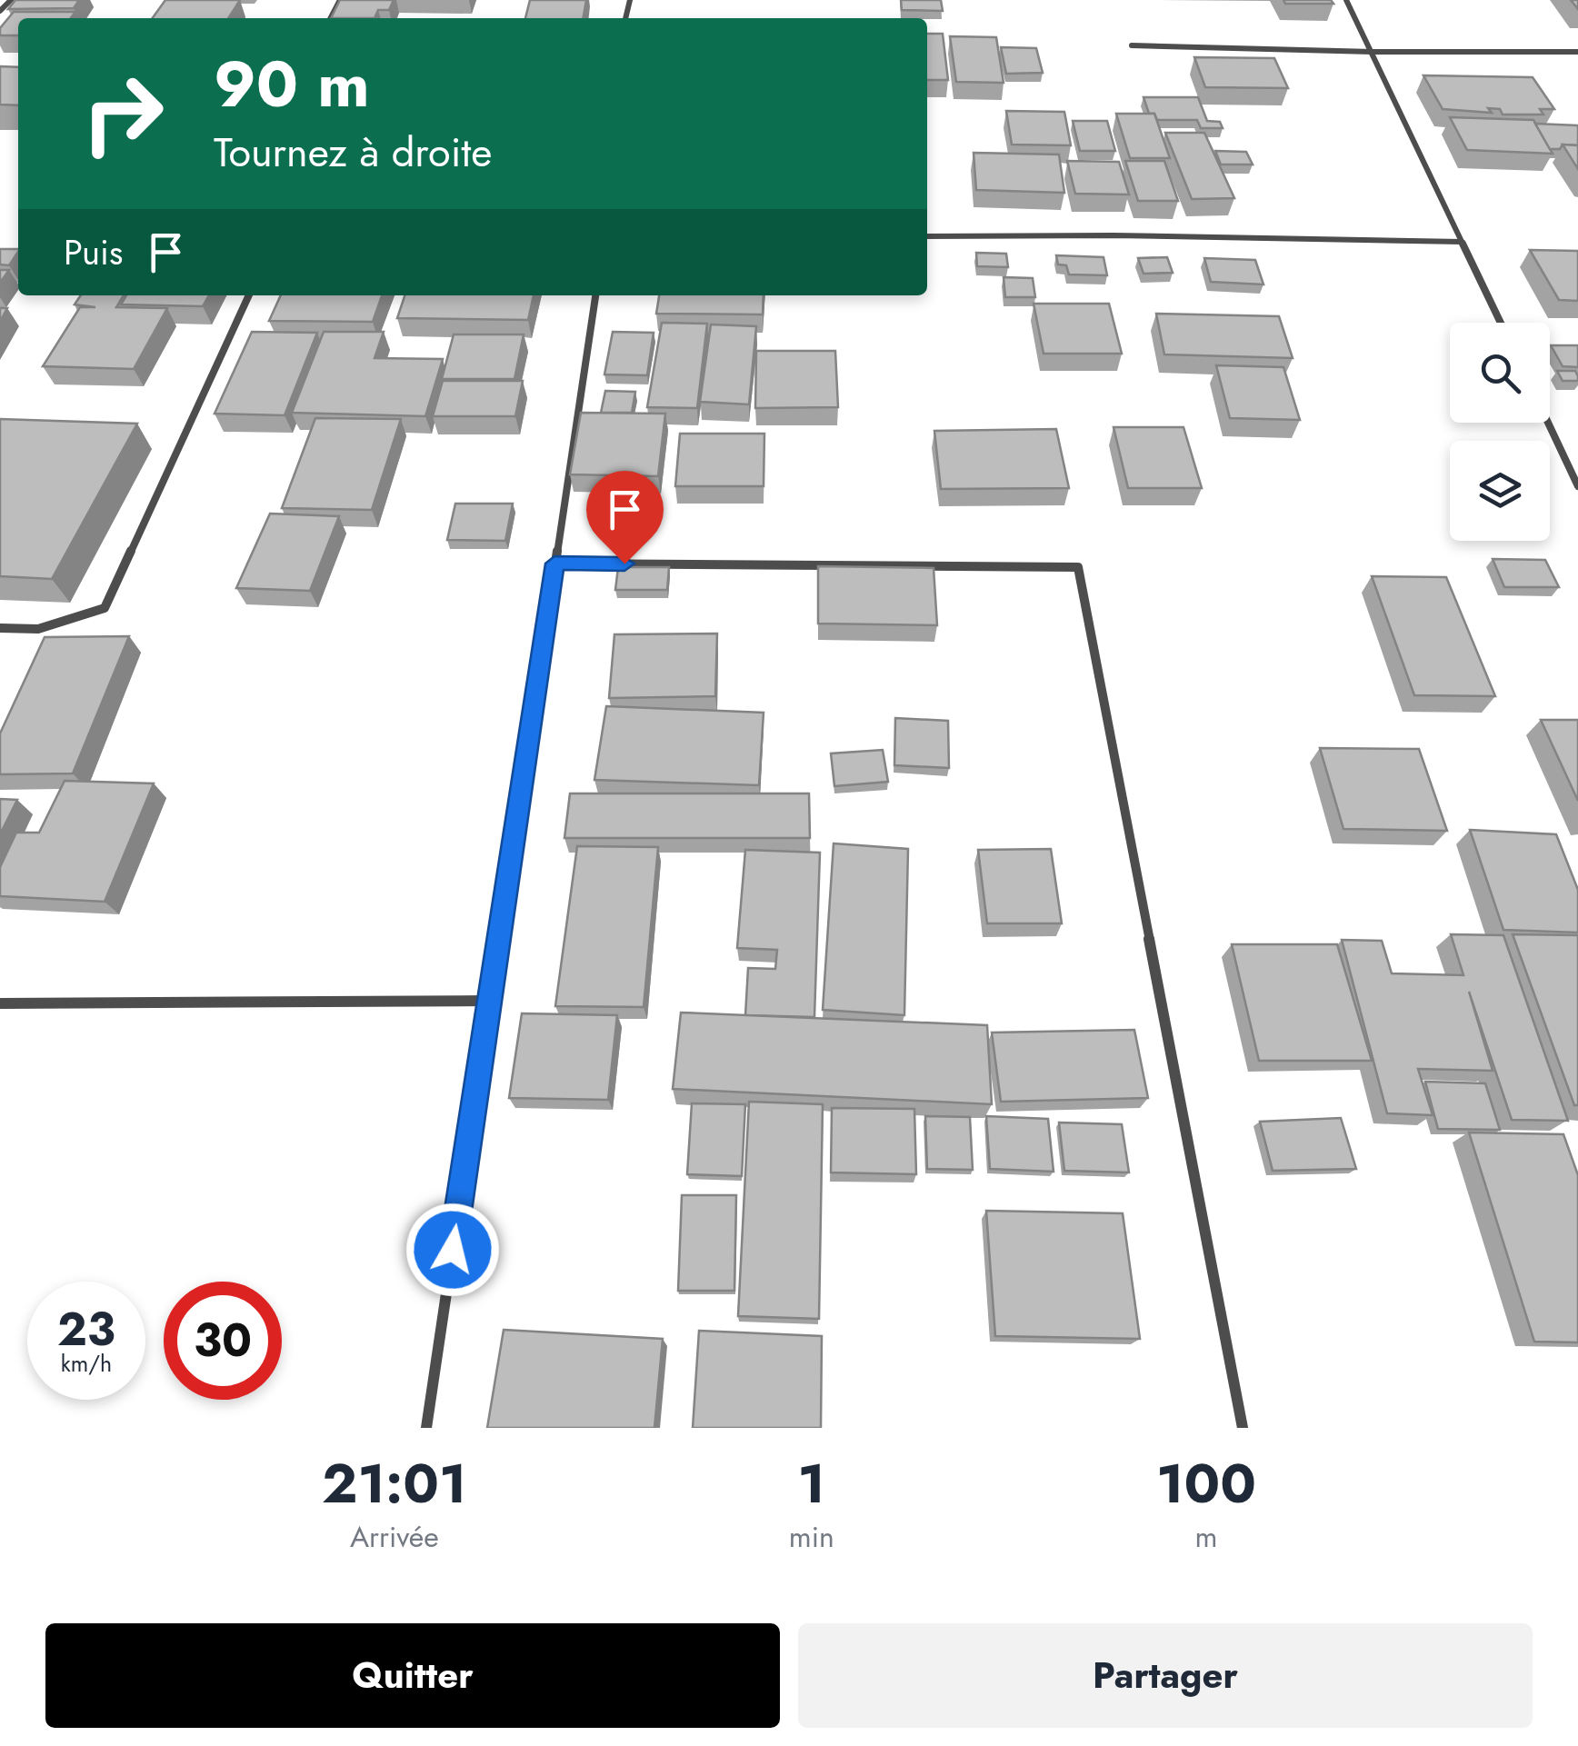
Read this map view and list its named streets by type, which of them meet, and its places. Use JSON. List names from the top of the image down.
{
  "page": {
    "turn": ["90 m", "Tournez à droite"],
    "then": "Puis",
    "speed": "23 km/h",
    "limit": "30",
    "eta": [
      "21:01",
      "Arrivée",
      "1",
      "min",
      "100",
      "m"
    ],
    "buttons": ["Quitter", "Partager"]
  }
}
